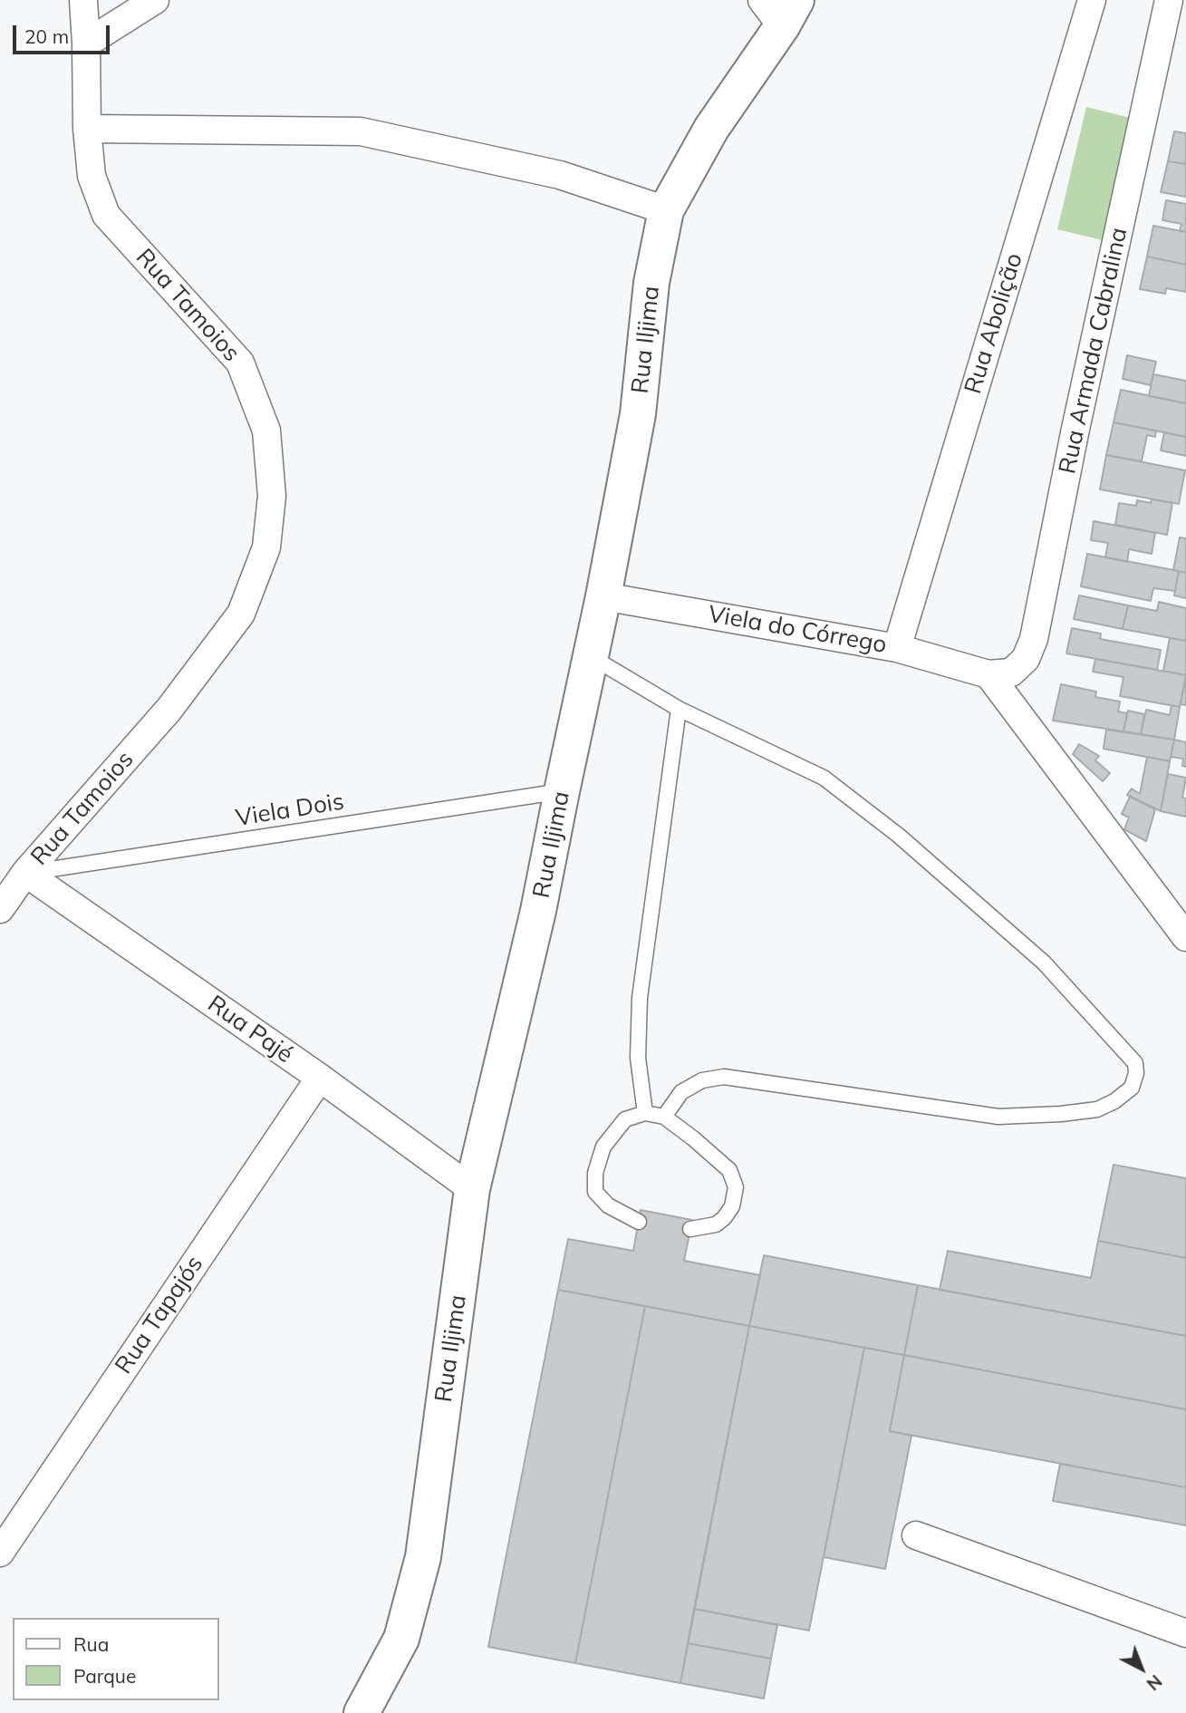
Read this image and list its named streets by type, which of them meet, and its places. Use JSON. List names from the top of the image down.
{
  "streets": {
    "main road": ["Rua Iljima"],
    "street": [
      "Rua Tamoios",
      "Rua Abolição",
      "Rua Armada Cabralina",
      "Viela do Córrego",
      "Rua Pajé",
      "Rua Tapajós"
    ],
    "lane": ["Viela Dois"]
  },
  "crossings": [
    ["Rua Tamoios", "Viela Dois"],
    ["Rua Tamoios", "Rua Pajé"],
    ["Rua Abolição", "Viela do Córrego"],
    ["Rua Iljima", "Viela do Córrego"],
    ["Rua Iljima", "Viela Dois"],
    ["Rua Iljima", "Rua Pajé"],
    ["Rua Armada Cabralina", "Viela do Córrego"],
    ["Viela Dois", "Rua Pajé"],
    ["Rua Pajé", "Rua Tapajós"]
  ],
  "legend": ["Rua", "Parque"],
  "scale_bar": "20 m",
  "north": "bottom right"
}
